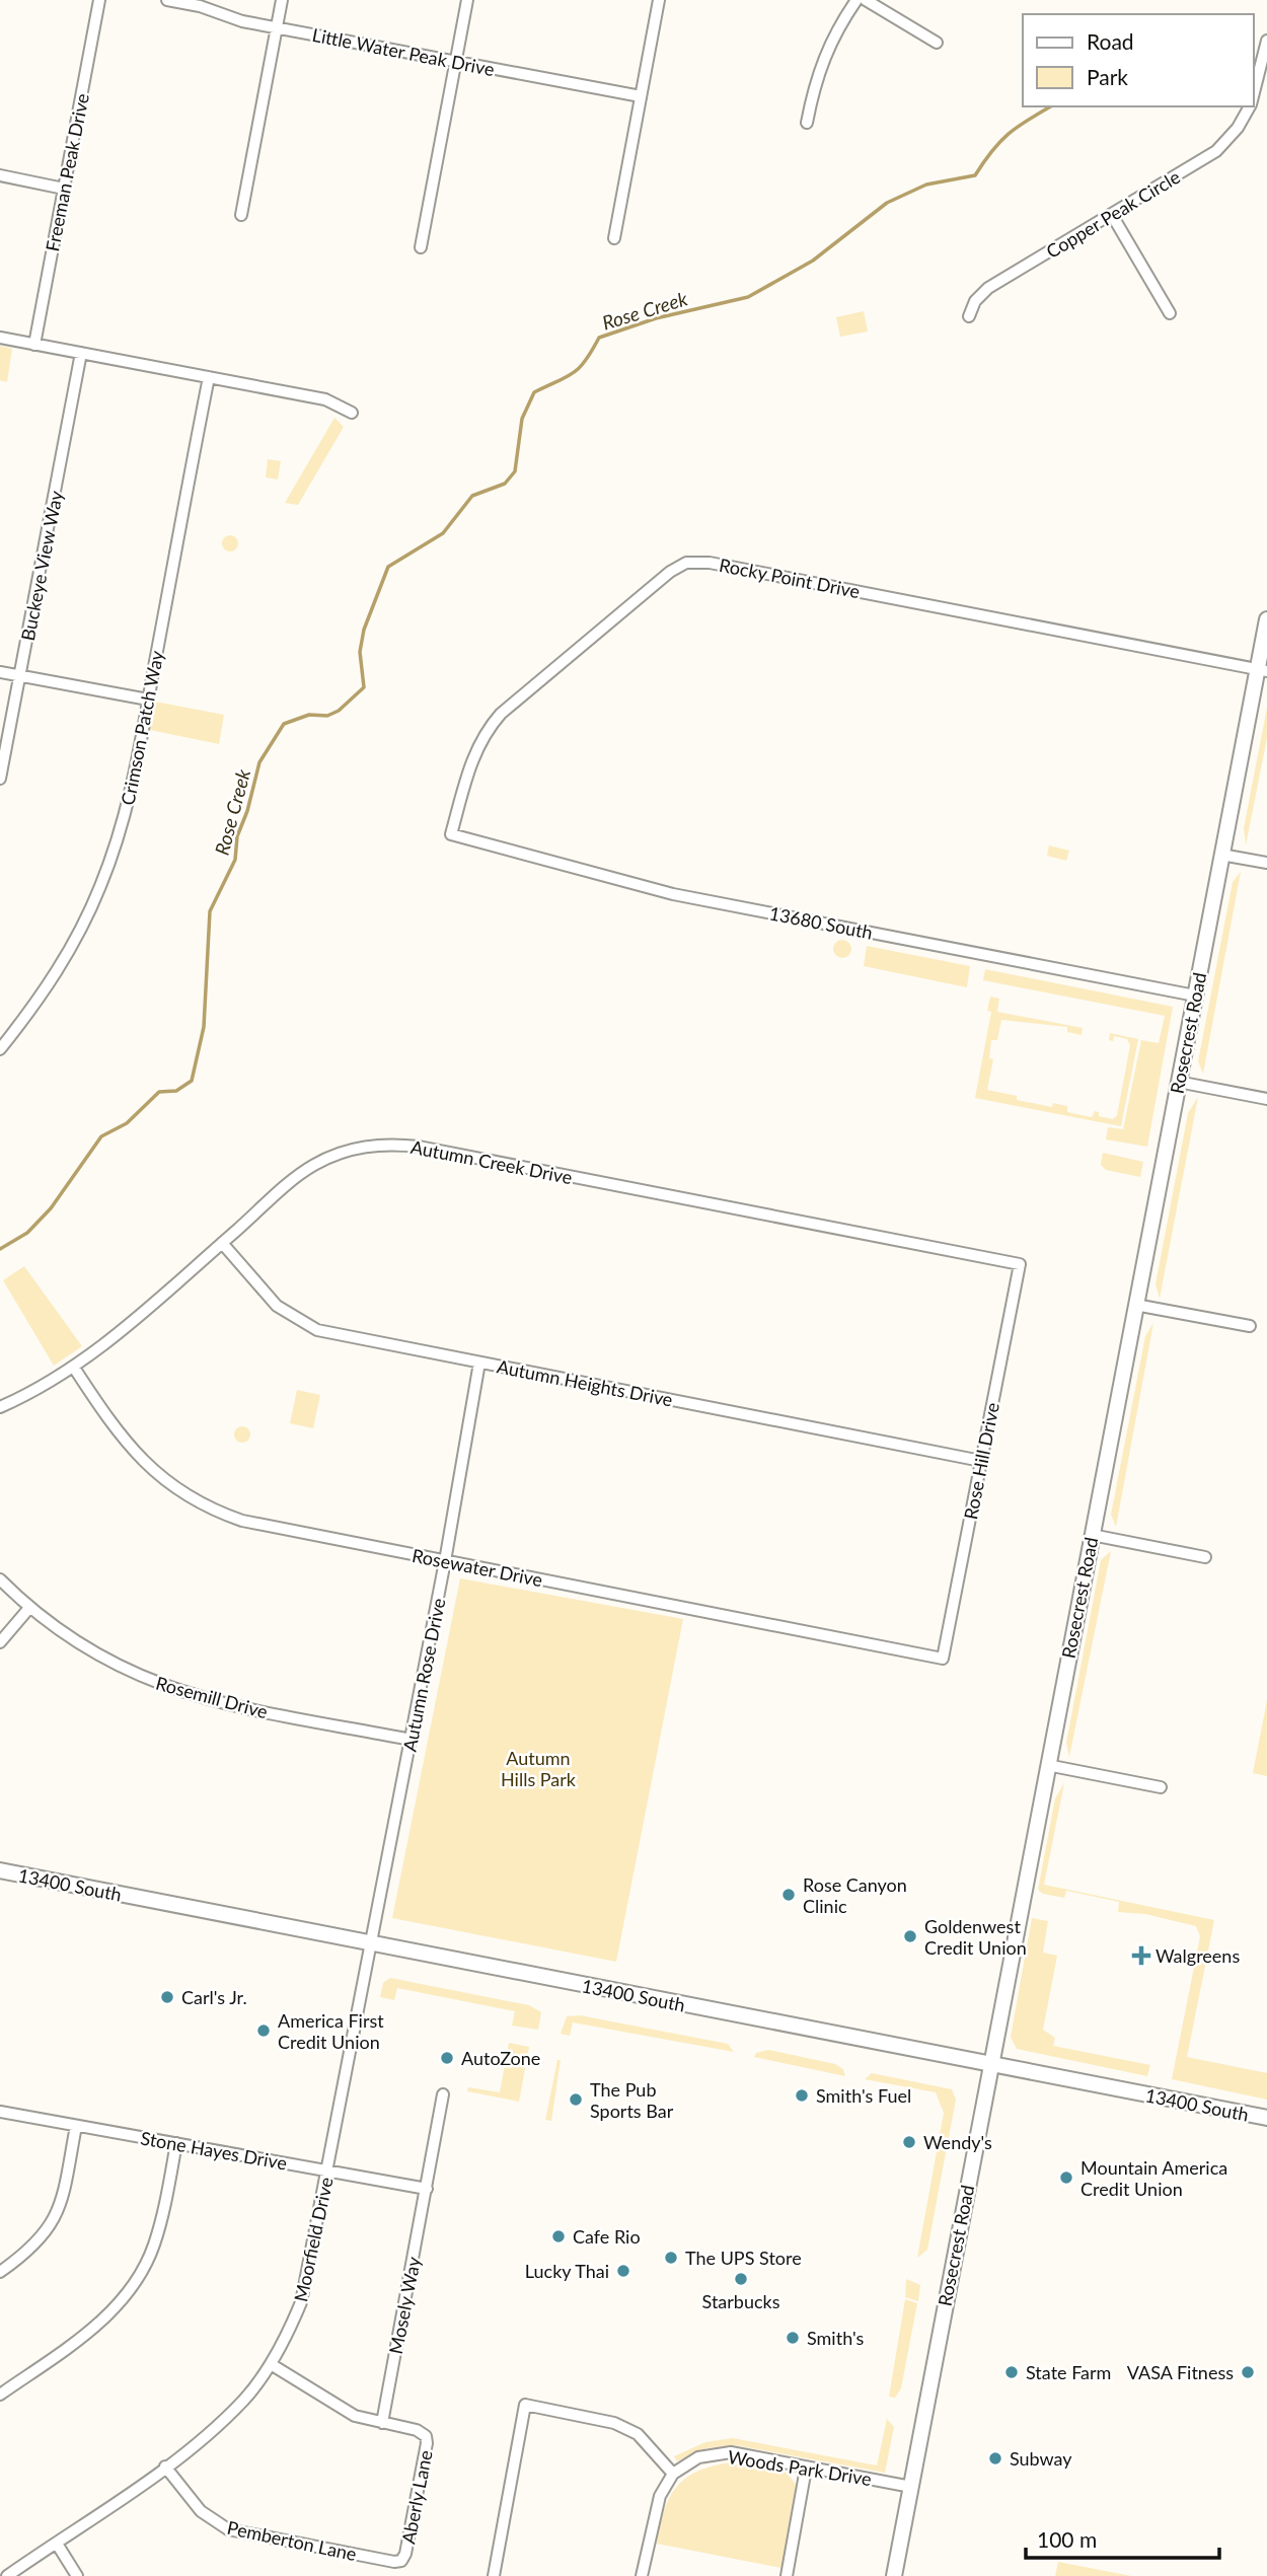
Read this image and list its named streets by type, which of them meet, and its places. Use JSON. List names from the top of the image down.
{
  "streets": {
    "main road": ["Rosecrest Road", "13400 South"],
    "street": [
      "Little Water Peak Drive",
      "Freeman Peak Drive",
      "Copper Peak Circle",
      "Buckeye View Way",
      "Rocky Point Drive",
      "Crimson Patch Way",
      "13680 South",
      "Autumn Creek Drive",
      "Autumn Heights Drive",
      "Rose Hill Drive",
      "Rosewater Drive",
      "Autumn Rose Drive",
      "Rosemill Drive",
      "Stone Hayes Drive",
      "Moorfield Drive",
      "Mosely Way",
      "Woods Park Drive",
      "Aberly Lane",
      "Pemberton Lane"
    ]
  },
  "crossings": [
    ["Rocky Point Drive", "13680 South"],
    ["Rocky Point Drive", "Rosecrest Road"],
    ["13680 South", "Rosecrest Road"],
    ["Rosecrest Road", "13400 South"],
    ["Rosecrest Road", "Woods Park Drive"],
    ["Autumn Creek Drive", "Autumn Heights Drive"],
    ["Autumn Creek Drive", "Rose Hill Drive"],
    ["Autumn Creek Drive", "Rosewater Drive"],
    ["Autumn Heights Drive", "Rose Hill Drive"],
    ["Autumn Heights Drive", "Autumn Rose Drive"],
    ["Rose Hill Drive", "Rosewater Drive"],
    ["Rosewater Drive", "Autumn Rose Drive"],
    ["Autumn Rose Drive", "Rosemill Drive"],
    ["Autumn Rose Drive", "13400 South"],
    ["Autumn Rose Drive", "Moorfield Drive"],
    ["13400 South", "Moorfield Drive"],
    ["Stone Hayes Drive", "Moorfield Drive"],
    ["Stone Hayes Drive", "Mosely Way"],
    ["Moorfield Drive", "Aberly Lane"],
    ["Moorfield Drive", "Pemberton Lane"],
    ["Mosely Way", "Aberly Lane"],
    ["Aberly Lane", "Pemberton Lane"]
  ],
  "water": ["Rose Creek"],
  "parks": ["Autumn Hills Park"],
  "places": {
    "other": [
      "Rose Canyon Clinic",
      "Goldenwest Credit Union",
      "Carl's Jr.",
      "America First Credit Union",
      "AutoZone",
      "Smith's Fuel",
      "The Pub Sports Bar",
      "Wendy's",
      "Mountain America Credit Union",
      "Cafe Rio",
      "The UPS Store",
      "Lucky Thai",
      "Starbucks",
      "Smith's",
      "State Farm",
      "VASA Fitness",
      "Subway"
    ],
    "health": ["Walgreens"]
  },
  "legend": ["Road", "Park"],
  "scale_bar": "100 m"
}
